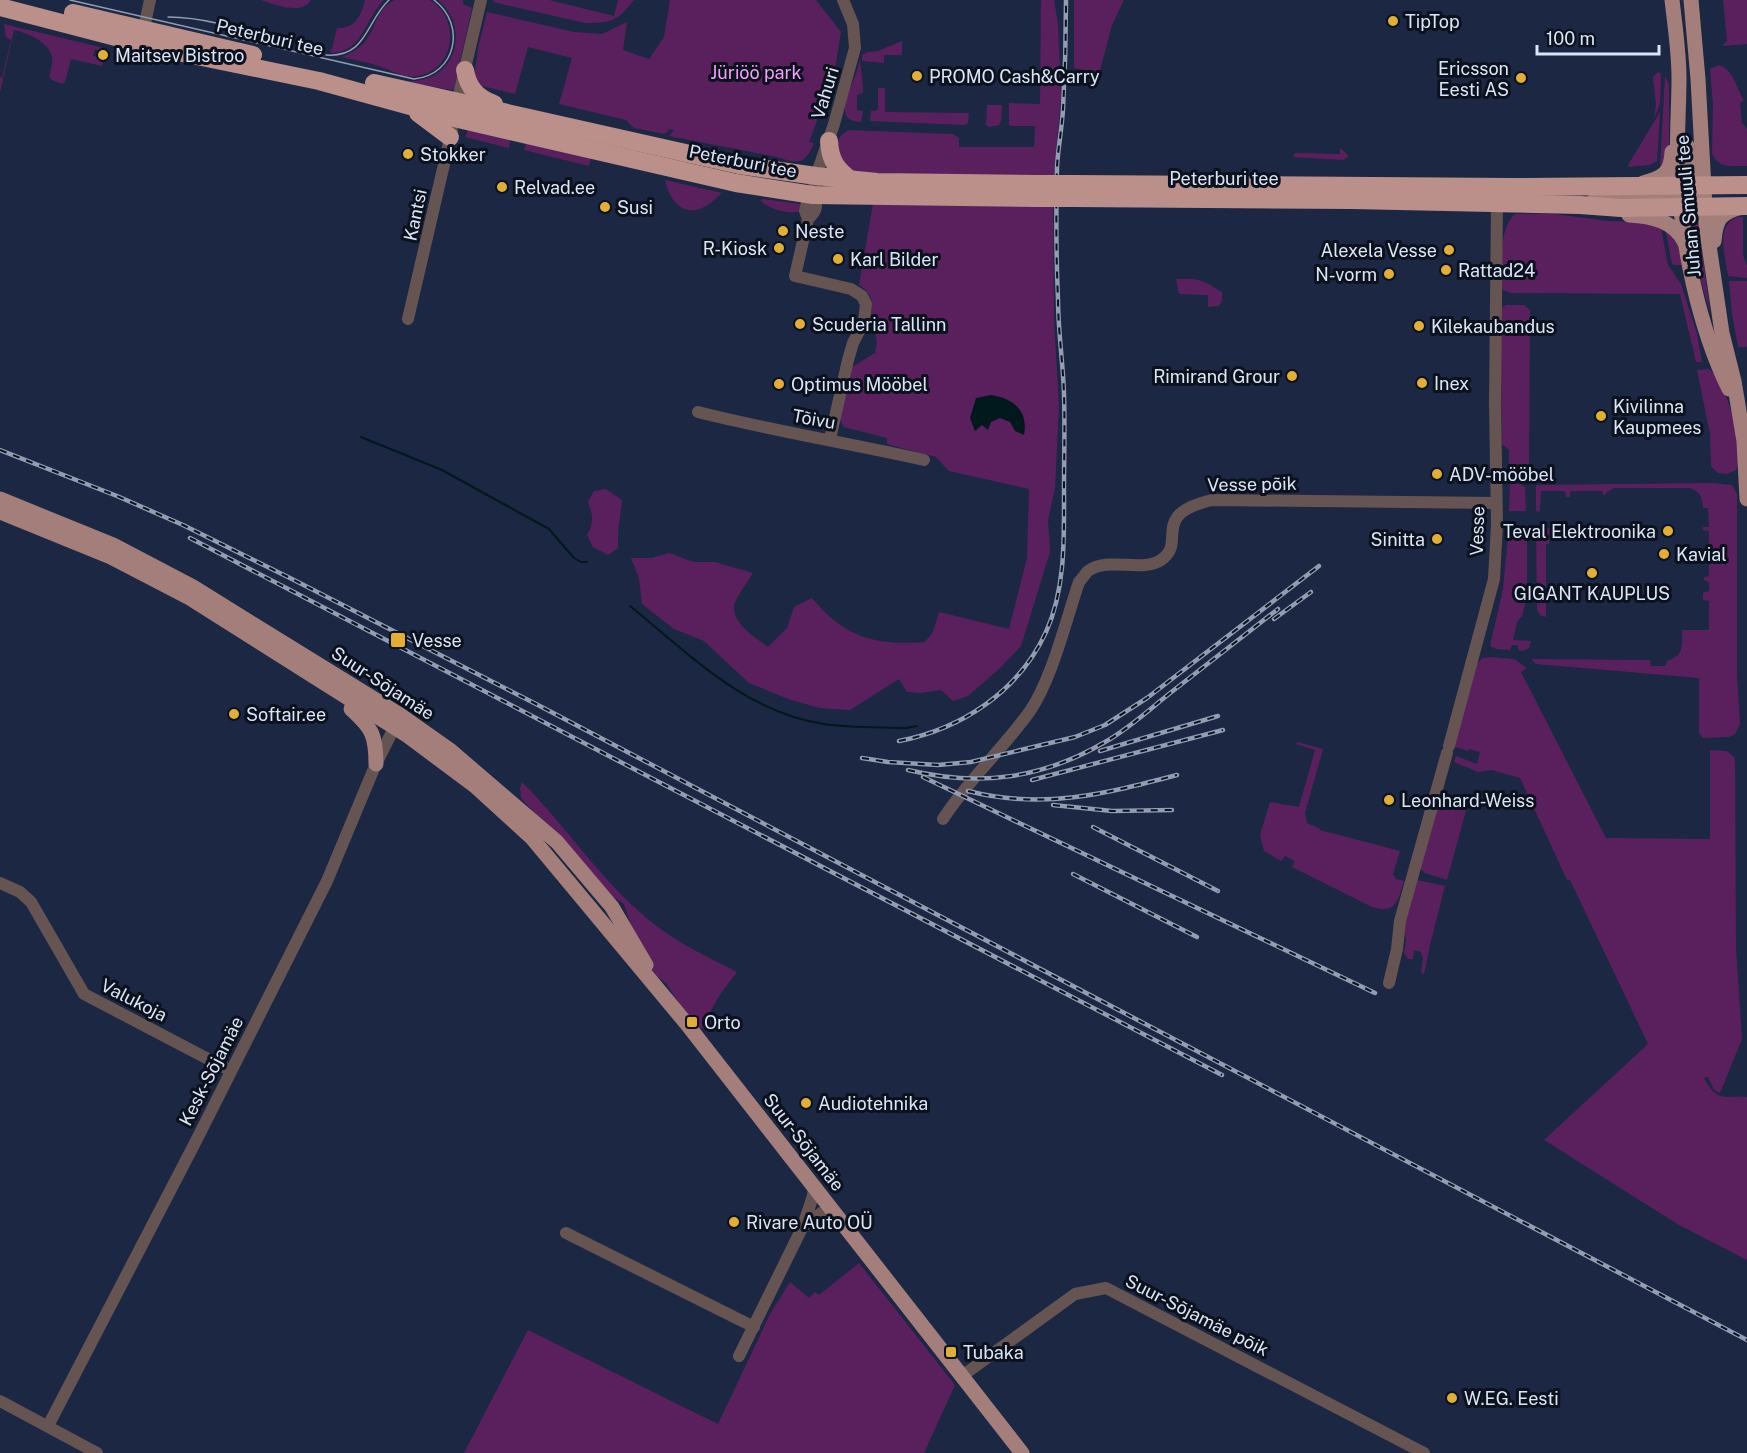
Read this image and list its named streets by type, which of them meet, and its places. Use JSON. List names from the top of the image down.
{
  "streets": {
    "highway": ["Peterburi tee"],
    "main road": ["Juhan Smuuli tee", "Suur-Sõjamäe"],
    "street": [
      "Vahuri",
      "Kantsi",
      "Tõivu",
      "Vesse põik",
      "Vesse",
      "Valukoja",
      "Kesk-Sõjamäe",
      "Suur-Sõjamäe põik"
    ]
  },
  "crossings": [
    ["Peterburi tee", "Vahuri"],
    ["Peterburi tee", "Juhan Smuuli tee"],
    ["Peterburi tee", "Kantsi"],
    ["Peterburi tee", "Vesse"],
    ["Vahuri", "Tõivu"],
    ["Vesse põik", "Vesse"],
    ["Suur-Sõjamäe", "Kesk-Sõjamäe"],
    ["Suur-Sõjamäe", "Suur-Sõjamäe põik"],
    ["Valukoja", "Kesk-Sõjamäe"]
  ],
  "parks": ["Jüriöö park"],
  "places": {
    "other": [
      "TipTop",
      "Maitsev Bistroo",
      "PROMO Cash&Carry",
      "Ericsson Eesti AS",
      "Stokker",
      "Relvad.ee",
      "Susi",
      "Neste",
      "R-Kiosk",
      "Alexela Vesse",
      "Karl Bilder",
      "Rattad24",
      "N-vorm",
      "Scuderia Tallinn",
      "Kilekaubandus",
      "Rimirand Grour",
      "Inex",
      "Optimus Mööbel",
      "Kivilinna Kaupmees",
      "ADV-mööbel",
      "Teval Elektroonika",
      "Sinitta",
      "Kavial",
      "GIGANT KAUPLUS",
      "Softair.ee",
      "Leonhard-Weiss",
      "Audiotehnika",
      "Rivare Auto OÜ",
      "W.EG. Eesti"
    ],
    "transit": ["Vesse", "Orto", "Tubaka"]
  },
  "scale_bar": "100 m"
}
